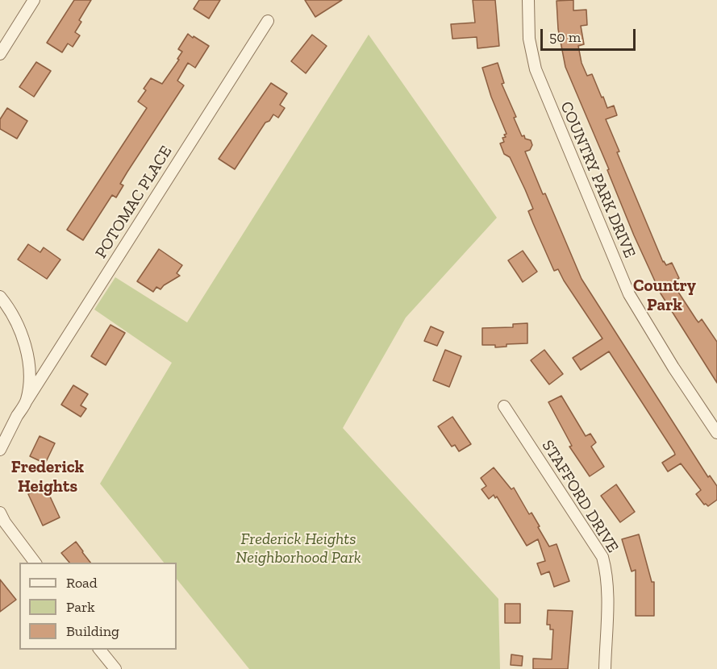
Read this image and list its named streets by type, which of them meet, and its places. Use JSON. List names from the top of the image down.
{
  "streets": {
    "street": ["COUNTRY PARK DRIVE", "POTOMAC PLACE", "STAFFORD DRIVE"]
  },
  "districts": ["Country Park", "Frederick Heights"],
  "parks": ["Frederick Heights Neighborhood Park"],
  "legend": ["Road", "Park", "Building"],
  "scale_bar": "50 m"
}
